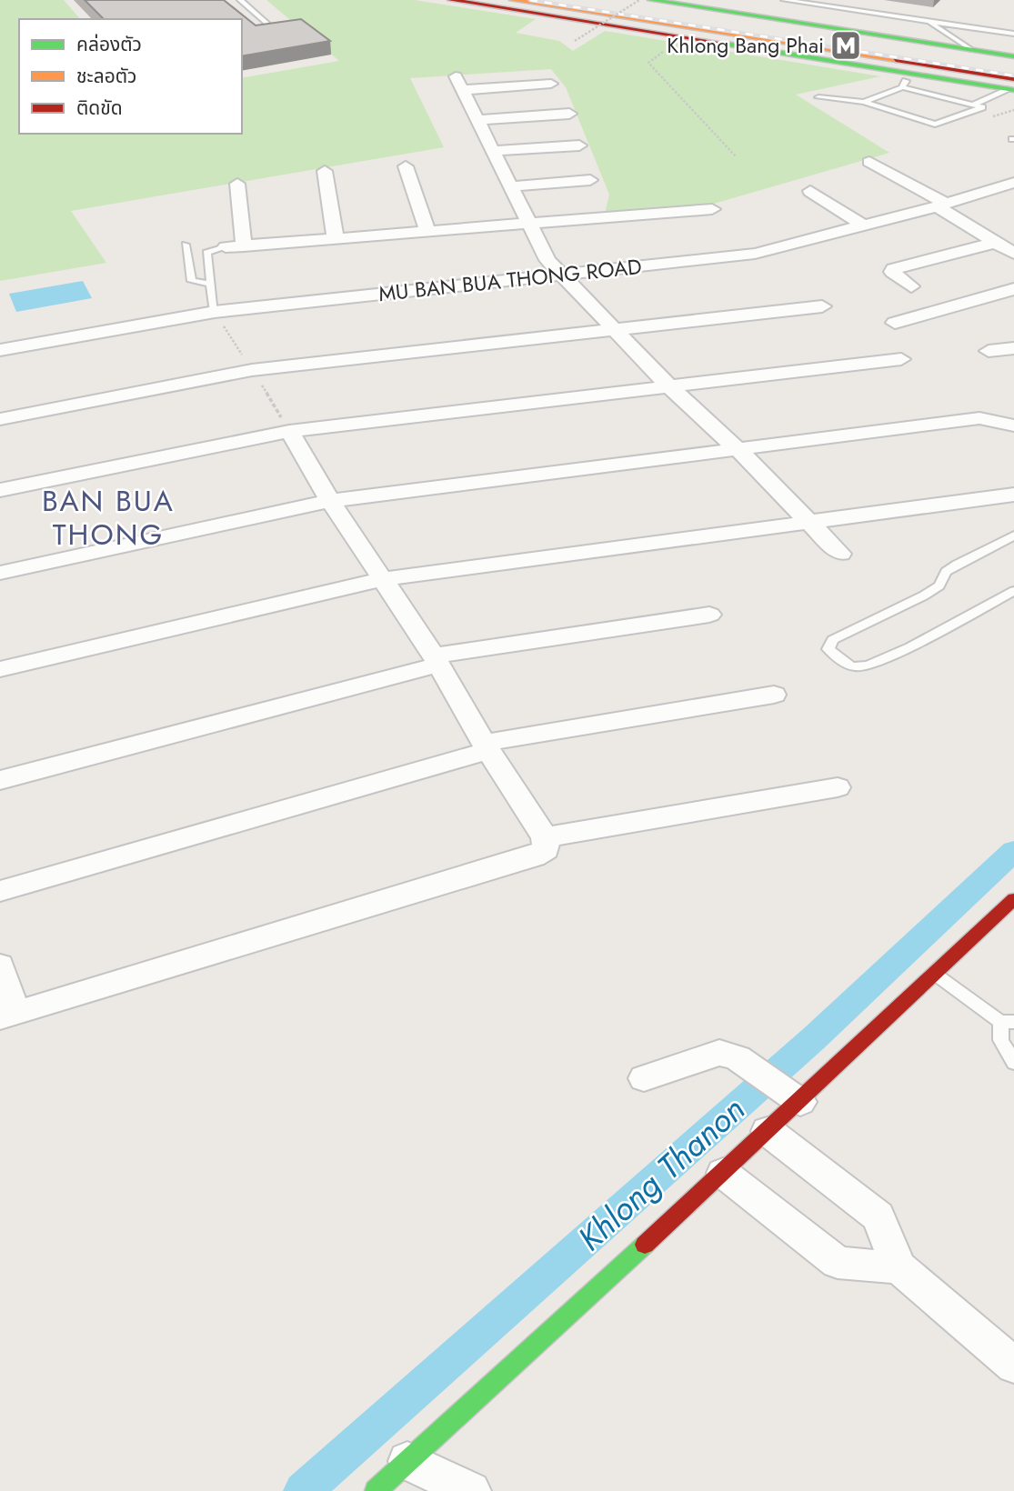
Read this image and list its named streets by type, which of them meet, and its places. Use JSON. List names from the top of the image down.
{
  "streets": {
    "street": ["MU BAN BUA THONG ROAD"]
  },
  "districts": ["BAN BUA THONG"],
  "water": ["Khlong Thanon"],
  "places": {
    "metro station": ["Khlong Bang Phai"]
  },
  "legend": ["คล่องตัว", "ชะลอตัว", "ติดขัด"]
}
